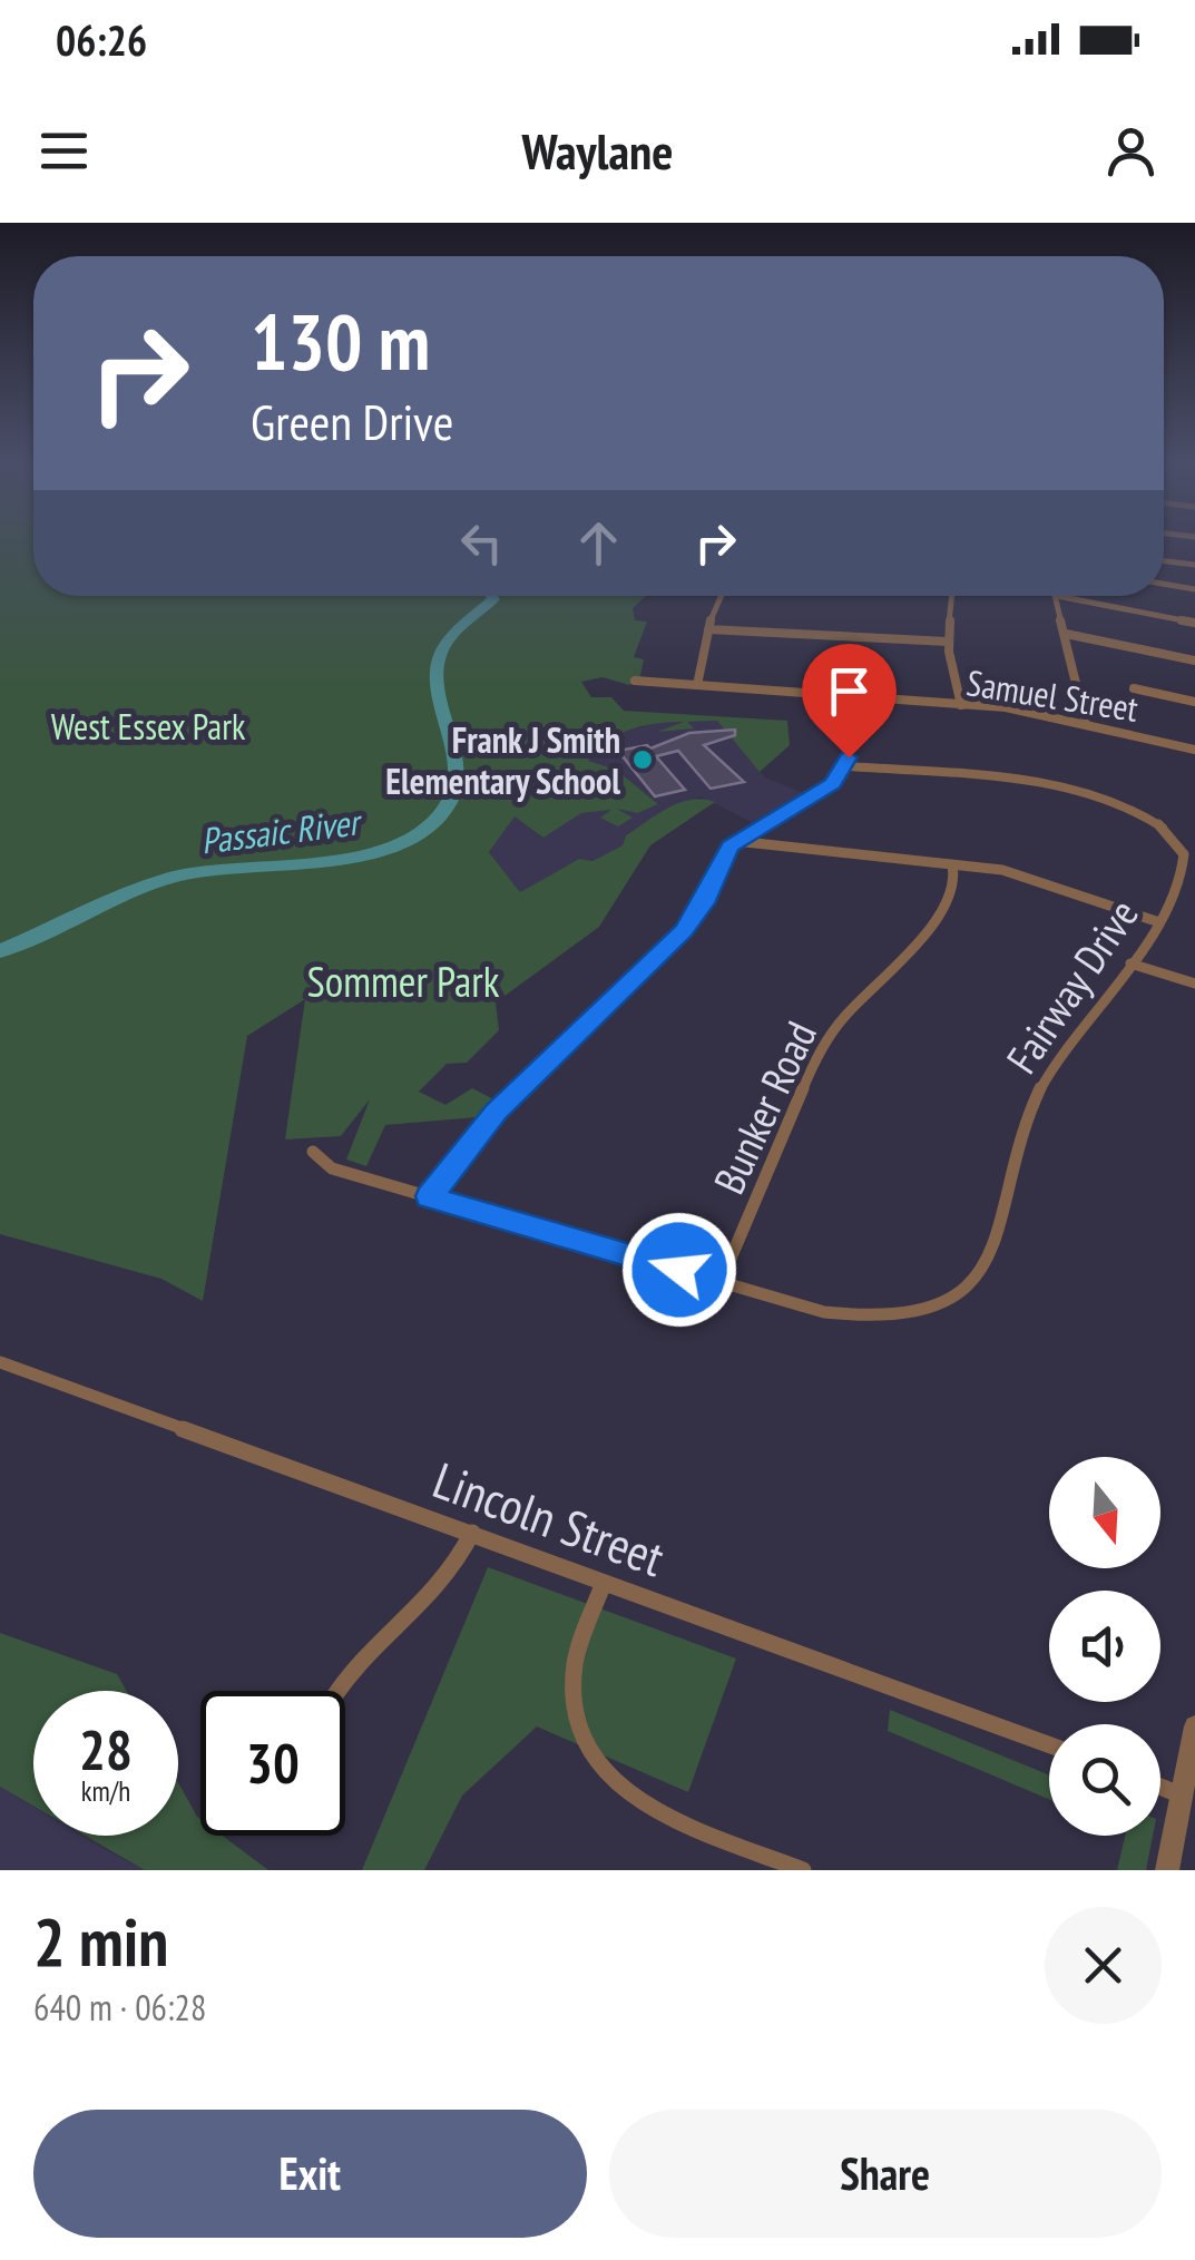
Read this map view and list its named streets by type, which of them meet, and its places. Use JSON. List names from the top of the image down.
{
  "streets": {
    "street": [
      "Samuel Street",
      "Fairway Drive",
      "Bunker Road",
      "Lincoln Street"
    ]
  },
  "crossings": [
    ["Fairway Drive", "Bunker Road"]
  ],
  "water": ["Passaic River"],
  "parks": ["West Essex Park", "Sommer Park"],
  "places": ["Frank J Smith Elementary School"],
  "north": "bottom",
  "page": {
    "status": "06:26",
    "header": "Waylane",
    "turn": ["130 m", "Green Drive"],
    "speed": "28 km/h",
    "limit": "30",
    "heading": ["2 min", "640 m · 06:28"],
    "buttons": ["Exit", "Share"]
  }
}
